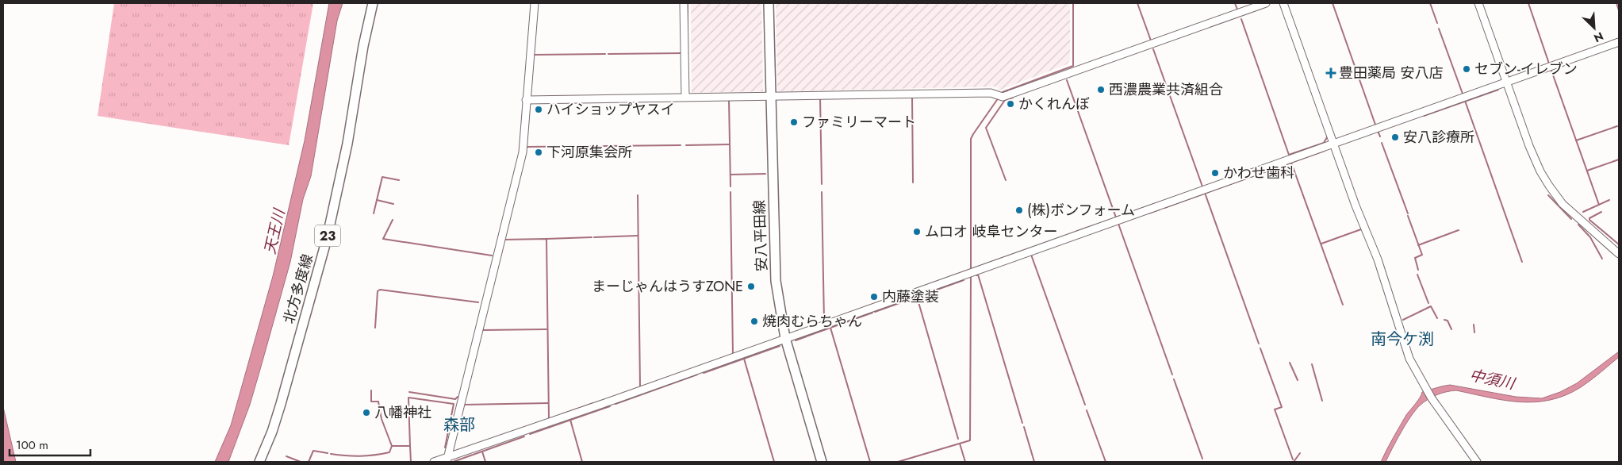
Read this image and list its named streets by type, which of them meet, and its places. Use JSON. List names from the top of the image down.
{
  "streets": {
    "main road": ["23", "安八平田線", "北方多度線"]
  },
  "districts": ["南今ケ渕", "森部"],
  "water": ["天王川", "中須川"],
  "places": {
    "other": [
      "セブン-イレブン",
      "西濃農業共済組合",
      "かくれんぼ",
      "ハイショップヤスイ",
      "ファミリーマート",
      "安八診療所",
      "下河原集会所",
      "かわせ歯科",
      "(株)ボンフォーム",
      "ムロオ 岐阜センター",
      "まーじゃんはうすZONE",
      "内藤塗装",
      "焼肉むらちゃん",
      "八幡神社"
    ],
    "health": ["豊田薬局 安八店"]
  },
  "scale_bar": "100 m",
  "north": "bottom right"
}
